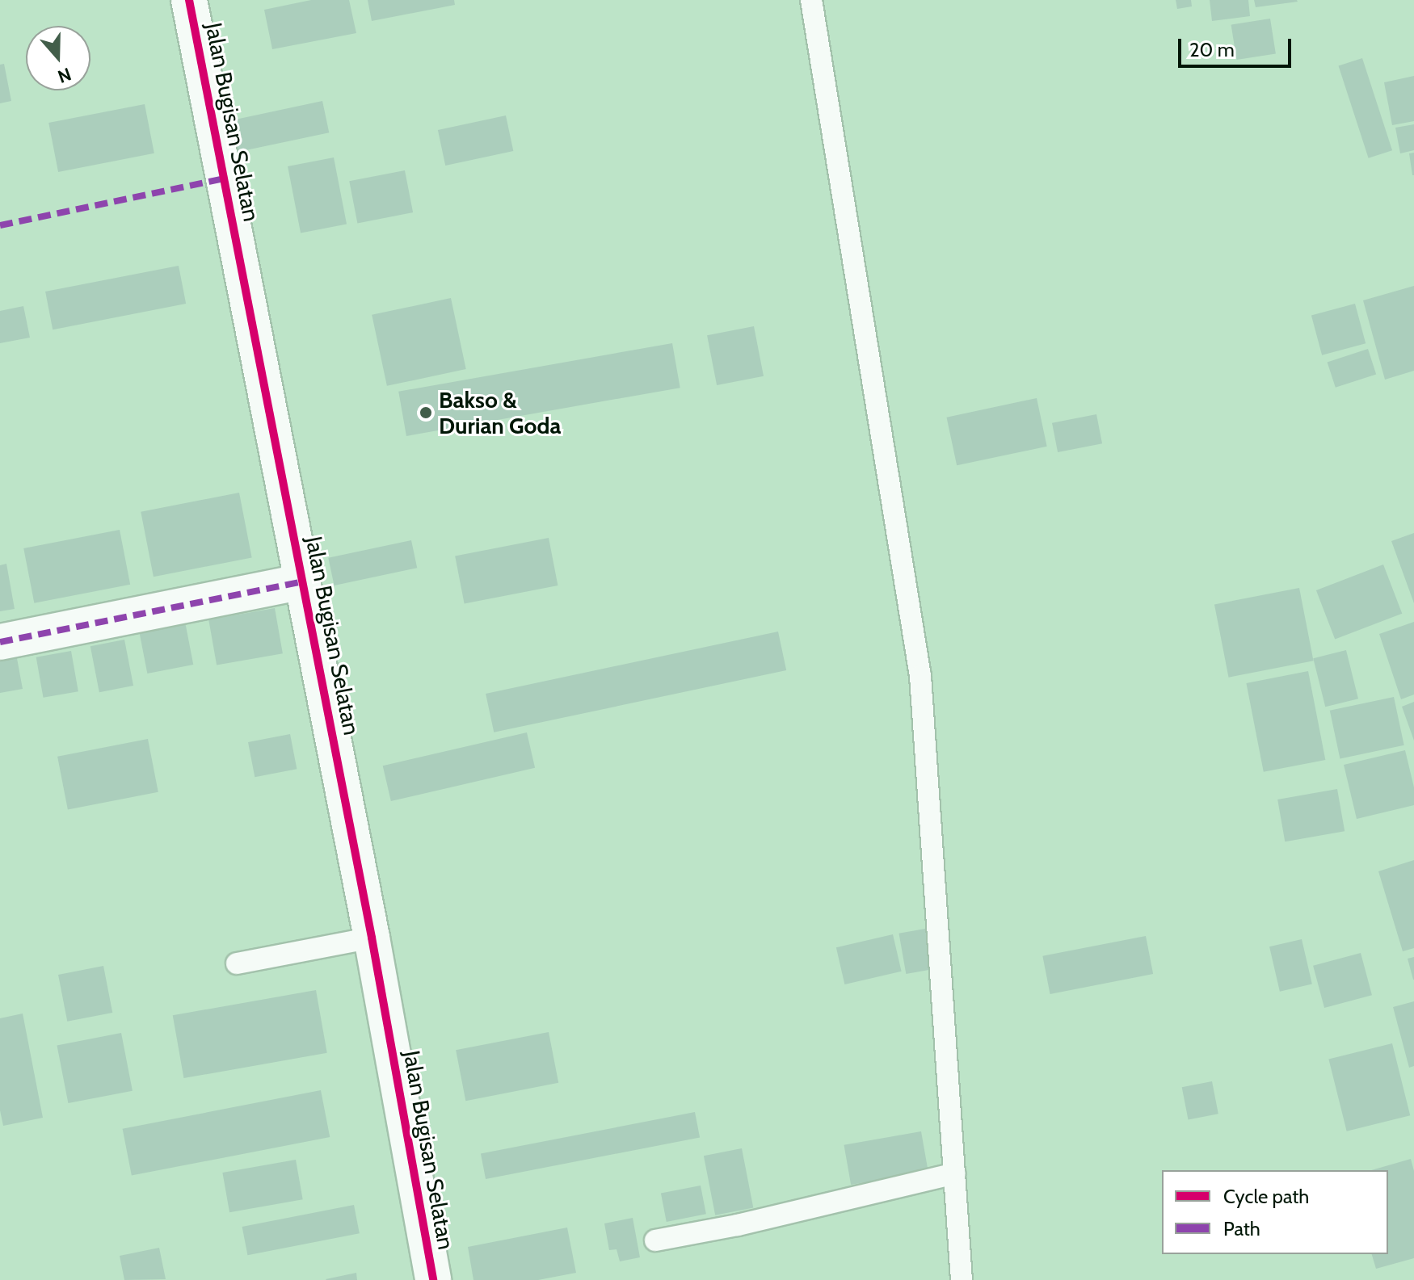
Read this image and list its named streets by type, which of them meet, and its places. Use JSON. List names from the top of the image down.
{
  "streets": {
    "street": ["Jalan Bugisan Selatan"]
  },
  "places": ["Bakso & Durian Goda"],
  "legend": ["Cycle path", "Path"],
  "scale_bar": "20 m",
  "north": "bottom"
}
